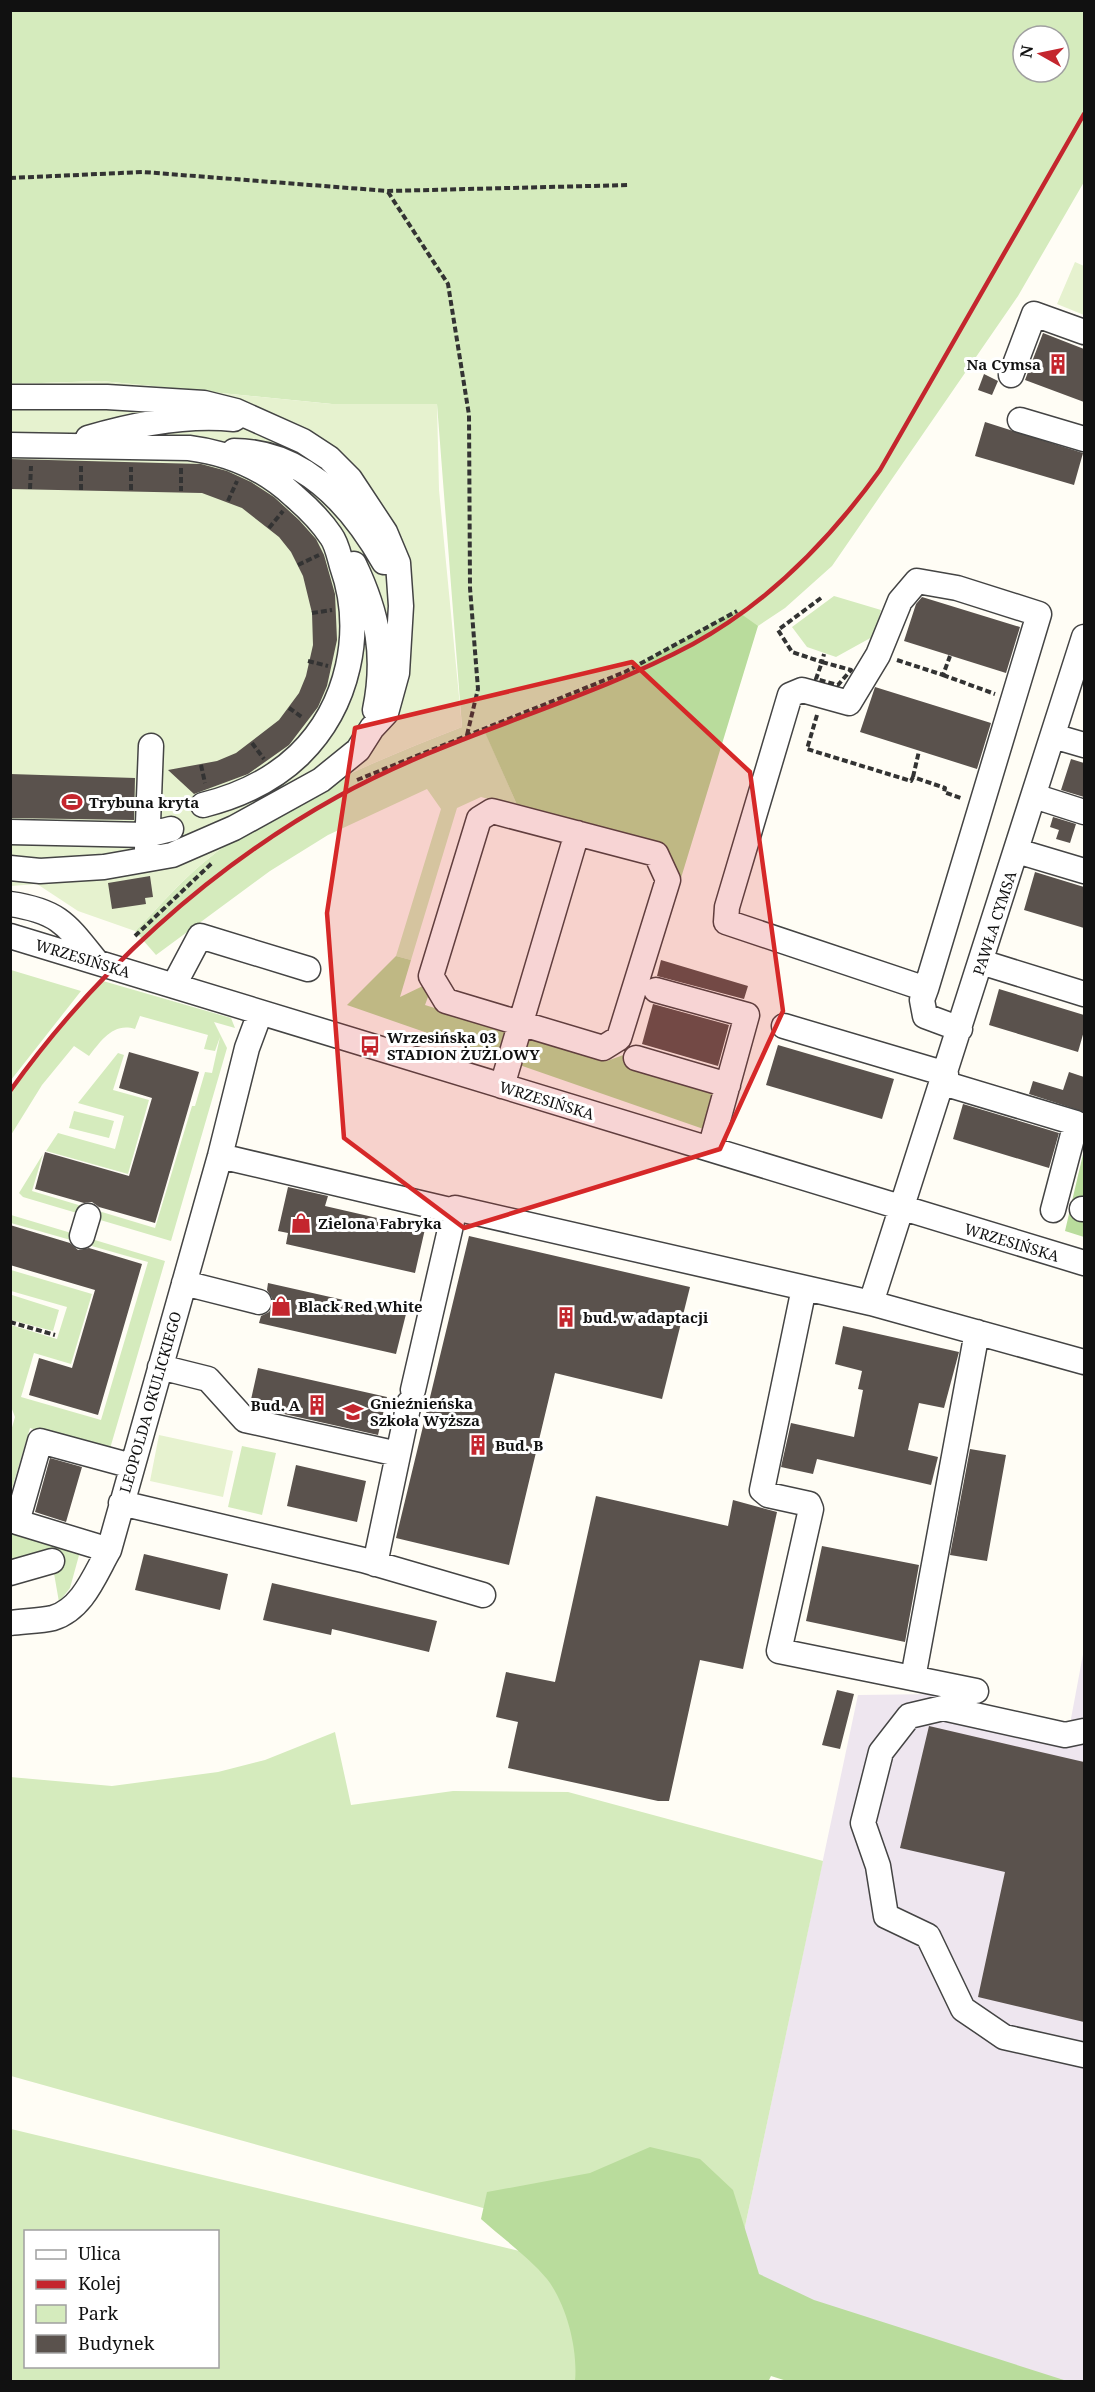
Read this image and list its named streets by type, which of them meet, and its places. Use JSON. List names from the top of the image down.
{
  "streets": {
    "street": ["PAWŁA CYMSA", "WRZESIŃSKA", "LEOPOLDA OKULICKIEGO"]
  },
  "crossings": [
    ["PAWŁA CYMSA", "WRZESIŃSKA"],
    ["WRZESIŃSKA", "LEOPOLDA OKULICKIEGO"]
  ],
  "places": {
    "building": [
      "Na Cymsa",
      "bud. w adaptacji",
      "Bud. A",
      "Bud. B"
    ],
    "sports": ["Trybuna kryta"],
    "bus stop": ["Wrzesińska 03 STADION ŻUŻLOWY"],
    "shop": ["Zielona Fabryka", "Black Red White"],
    "school or university": ["Gnieźnieńska Szkoła Wyższa"]
  },
  "legend": [
    "Ulica",
    "Kolej",
    "Park",
    "Budynek"
  ],
  "north": "left"
}
